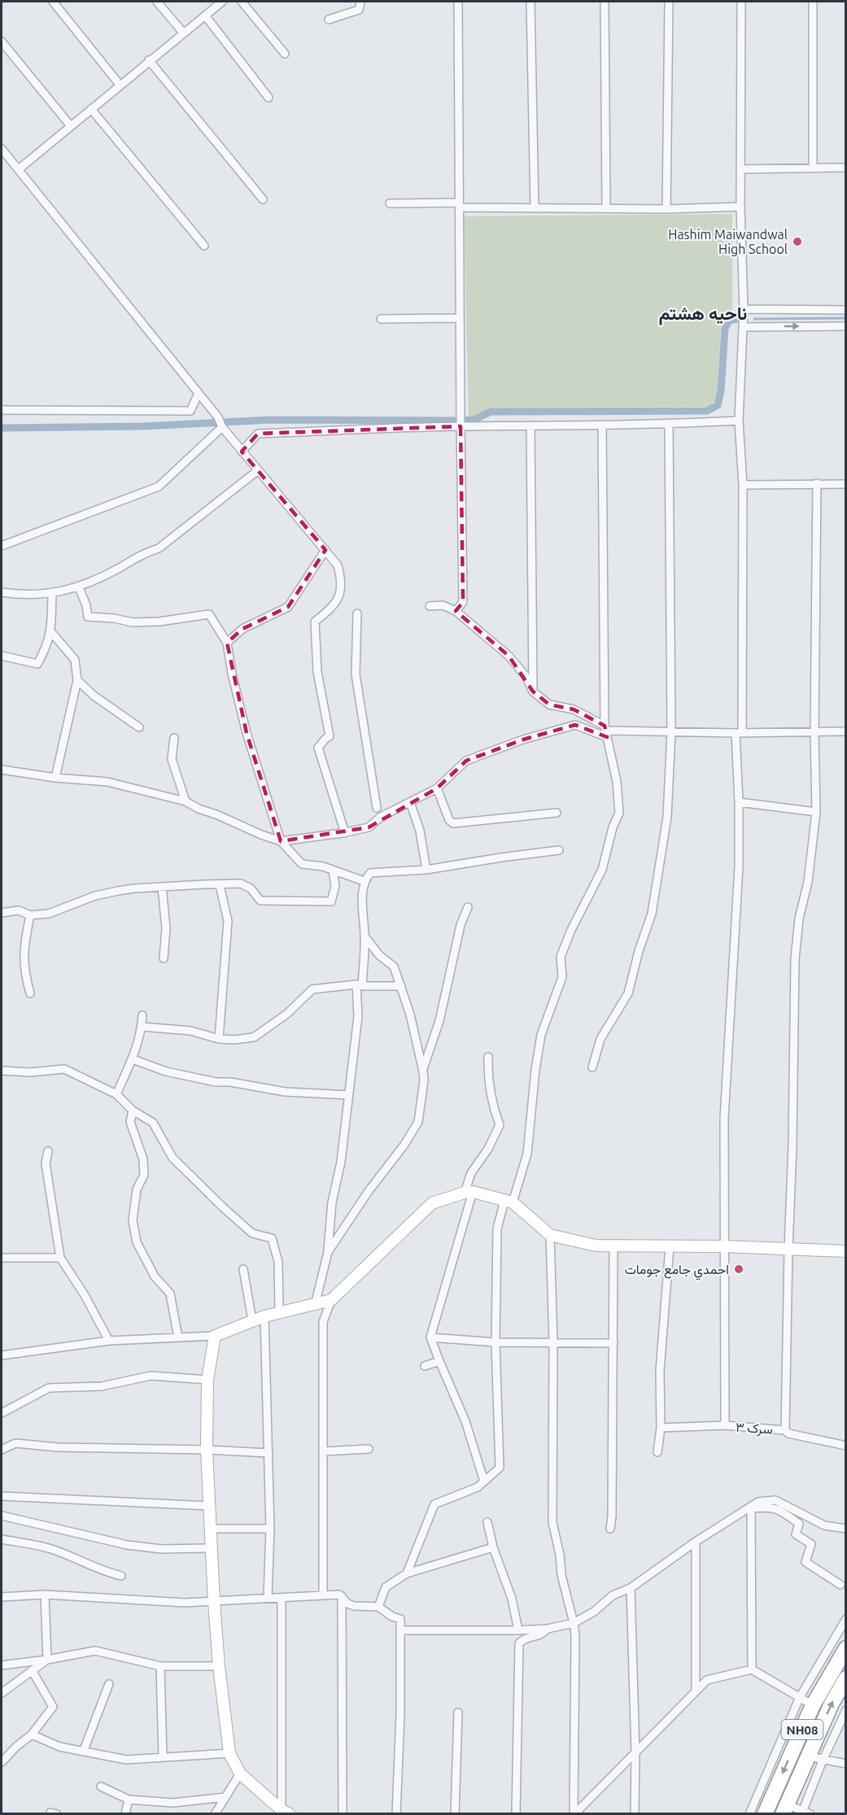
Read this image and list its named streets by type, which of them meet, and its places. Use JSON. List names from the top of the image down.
{
  "streets": {
    "highway": ["NH08"],
    "street": ["سرک ۳"]
  },
  "districts": ["ناحیه هشتم"],
  "places": ["Hashim Maiwandwal High School", "احمدي جامع جومات"]
}
